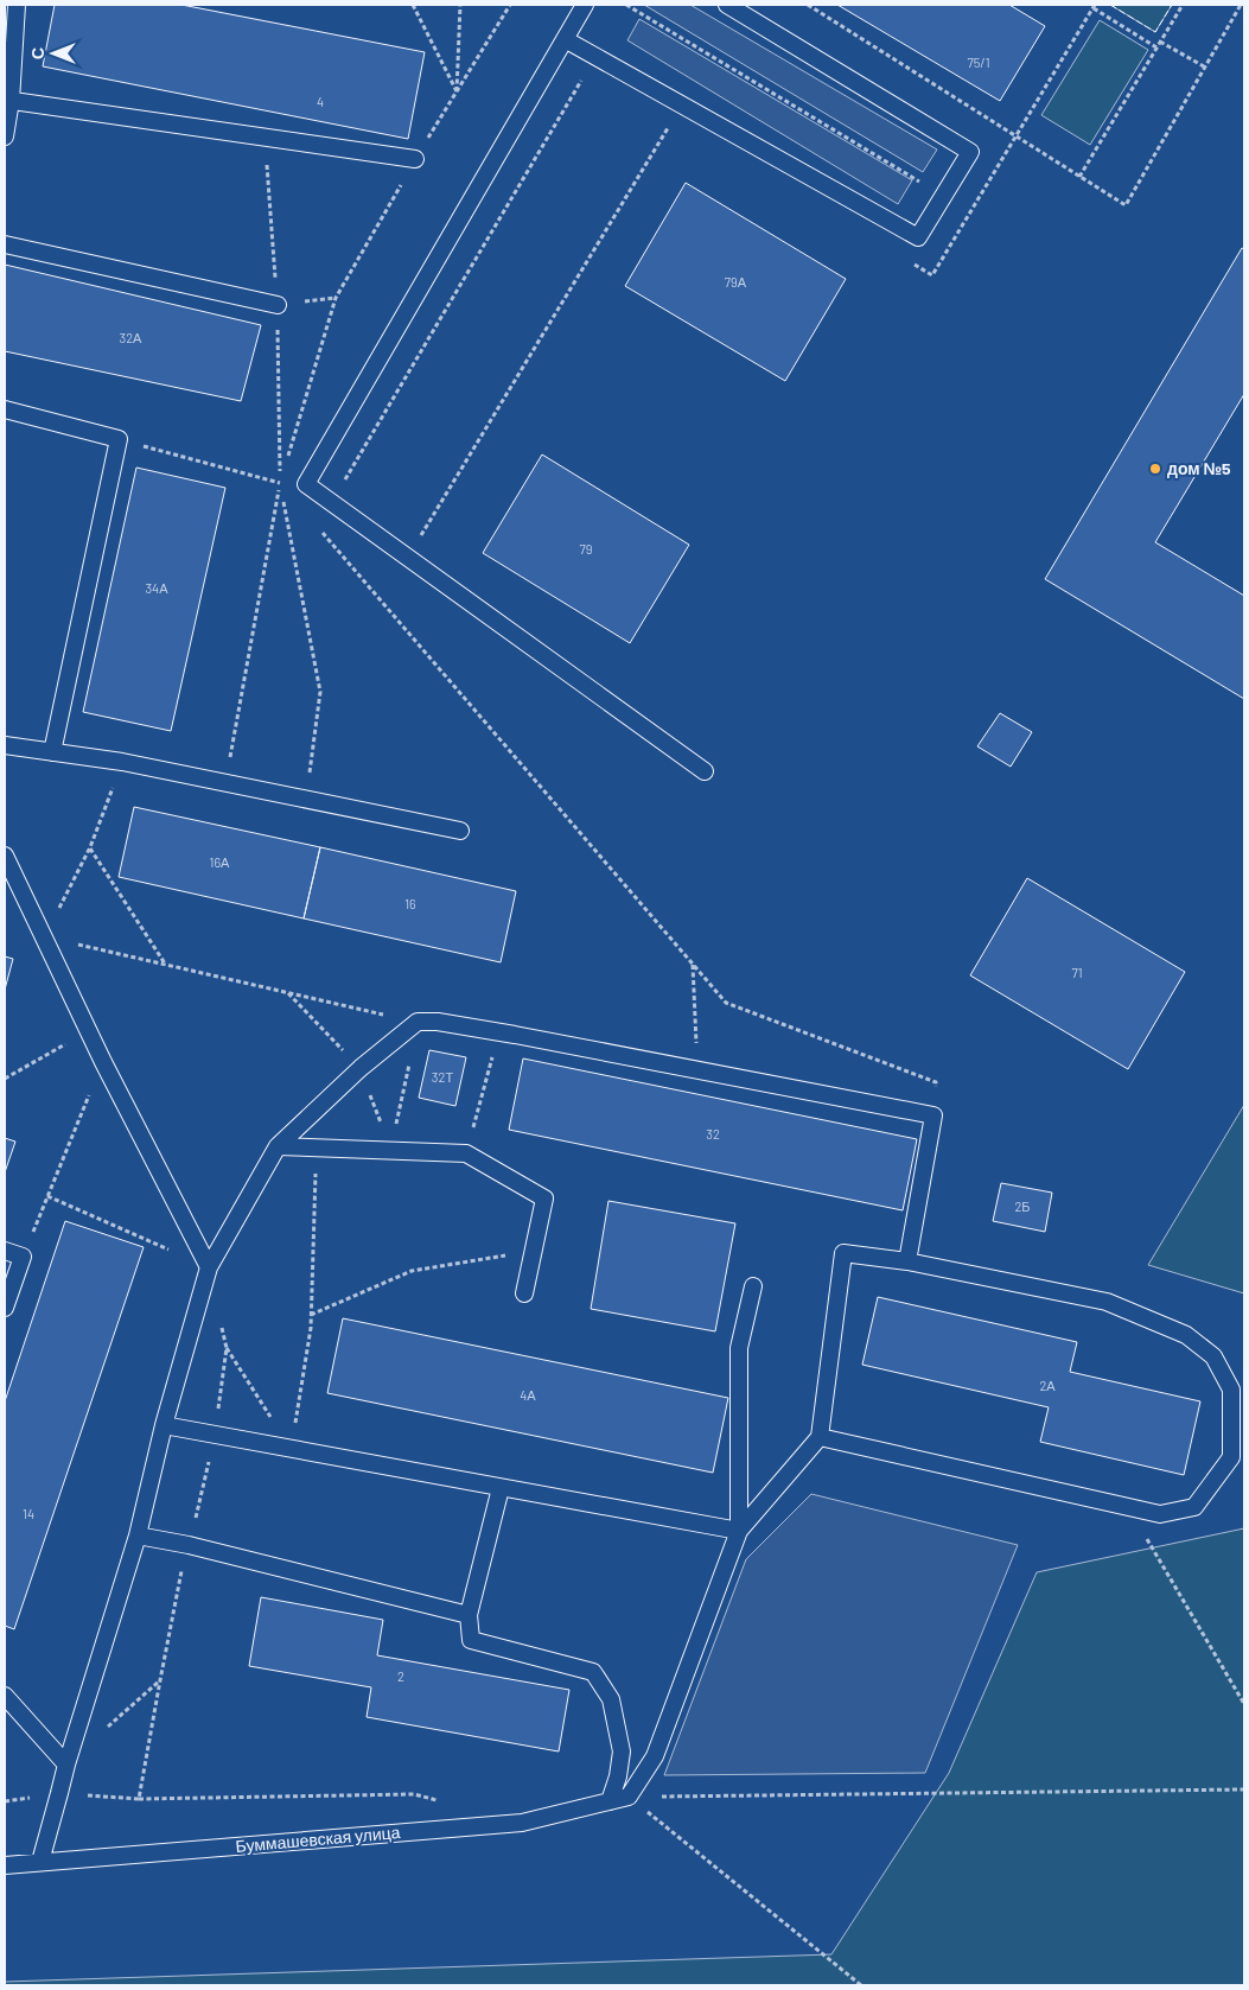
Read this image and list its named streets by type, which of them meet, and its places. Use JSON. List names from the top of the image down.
{
  "streets": {
    "lane": ["Буммашевская улица"]
  },
  "places": ["дом №5"],
  "house_numbers": [
    "75/1",
    "4",
    "79А",
    "32А",
    "79",
    "34А",
    "16А",
    "16",
    "71",
    "32Т",
    "32",
    "2Б",
    "2А",
    "4А",
    "14",
    "2"
  ],
  "north": "left"
}
